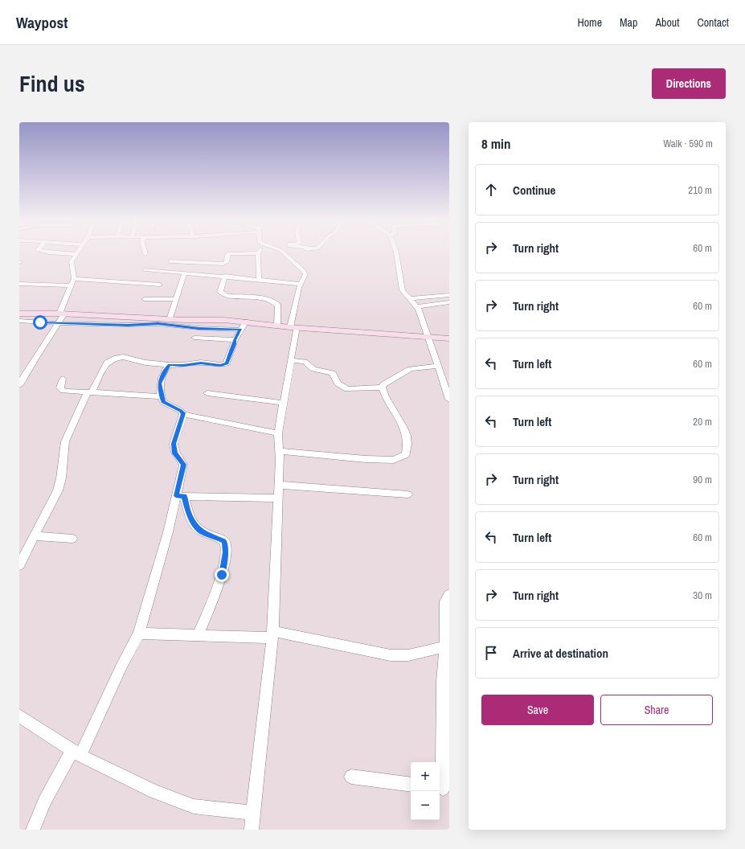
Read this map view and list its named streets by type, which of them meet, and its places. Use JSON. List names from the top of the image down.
{
  "page": {
    "header": "Waypost",
    "nav": [
      "Home",
      "Map",
      "About",
      "Contact"
    ],
    "title": "Find us",
    "buttons": [
      "Directions",
      ["Save", "Share"]
    ],
    "heading": ["8 min", "Walk · 590 m"],
    "list": [
      ["Continue", "210 m"],
      ["Turn right", "60 m"],
      ["Turn right", "60 m"],
      ["Turn left", "60 m"],
      ["Turn left", "20 m"],
      ["Turn right", "90 m"],
      ["Turn left", "60 m"],
      ["Turn right", "30 m"],
      "Arrive at destination"
    ],
    "map_buttons": ["+", "−"]
  }
}
